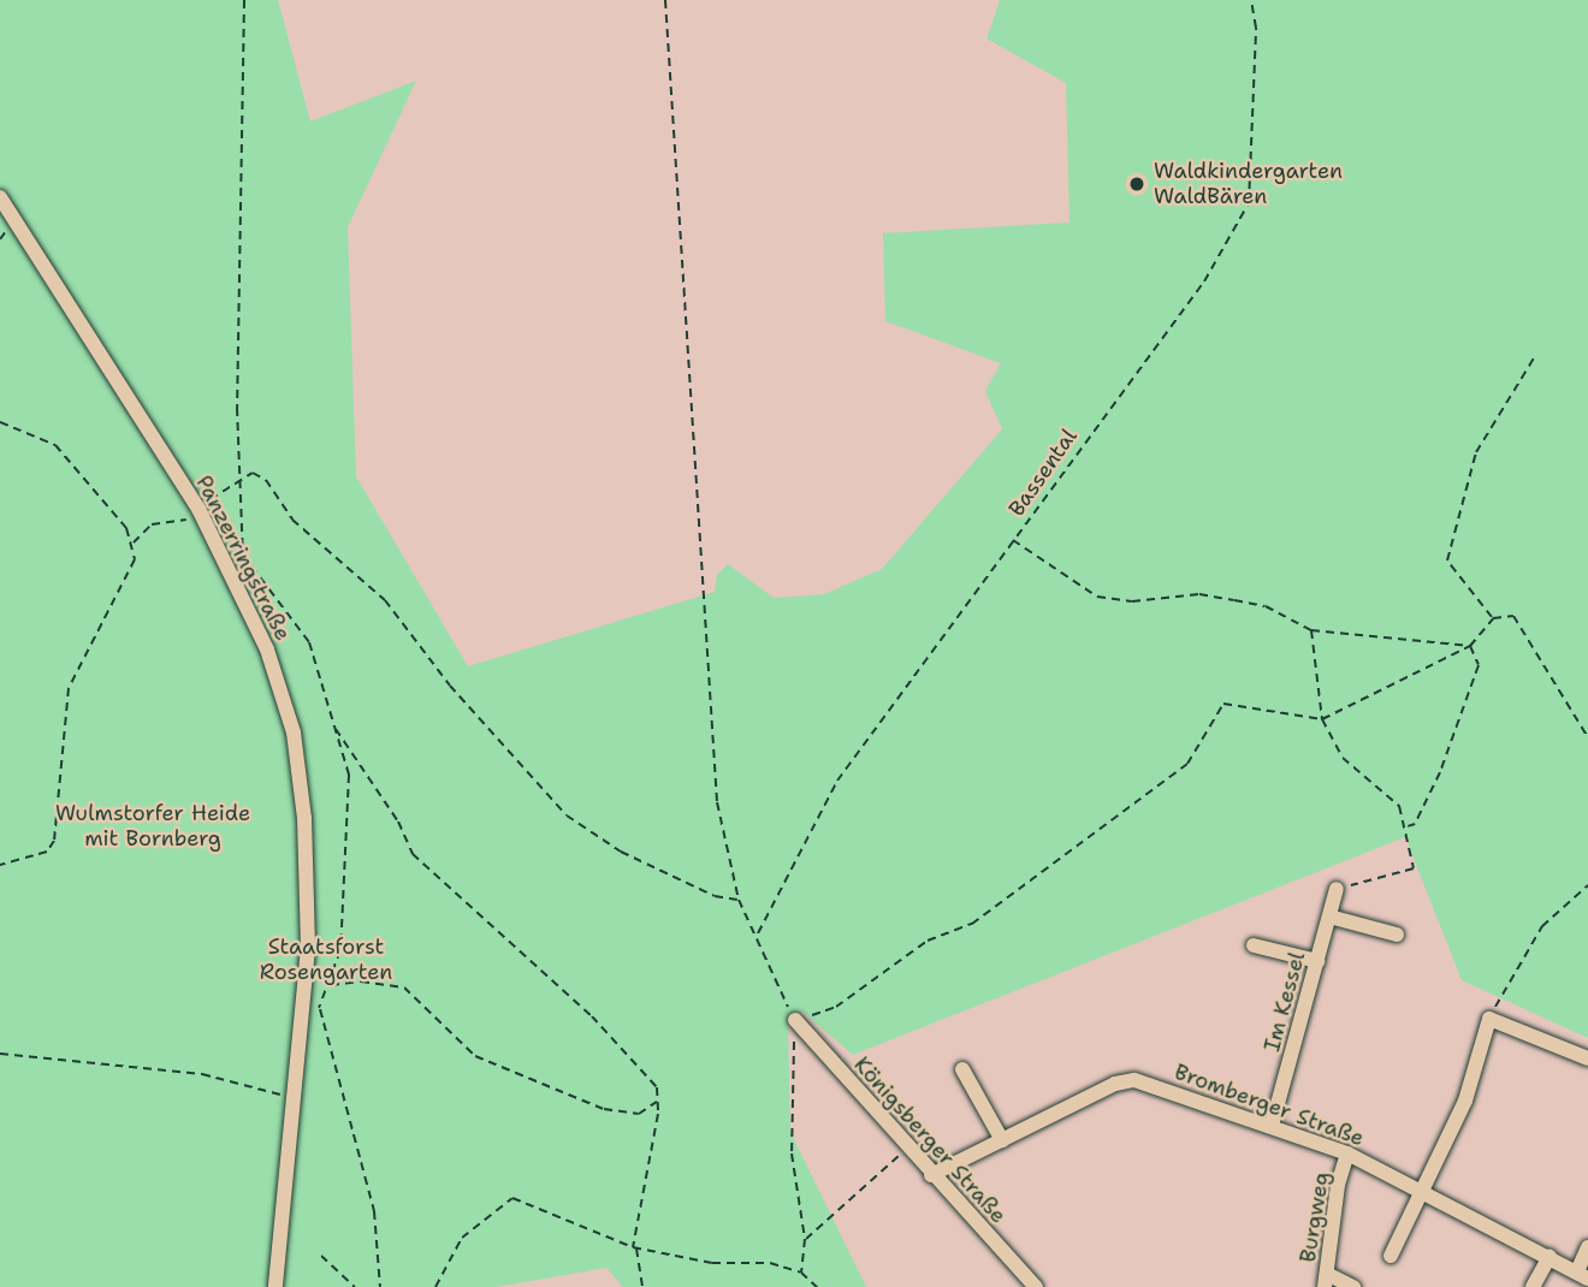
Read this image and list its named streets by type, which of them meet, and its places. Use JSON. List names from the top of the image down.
{
  "streets": {
    "street": [
      "Panzerringstraße",
      "Im Kessel",
      "Bromberger Straße",
      "Königsberger Straße",
      "Burgweg"
    ],
    "path": ["Bassental"]
  },
  "crossings": [
    ["Im Kessel", "Bromberger Straße"],
    ["Bromberger Straße", "Königsberger Straße"],
    ["Bromberger Straße", "Burgweg"]
  ],
  "parks": ["Wulmstorfer Heide mit Bornberg", "Staatsforst Rosengarten"],
  "places": ["Waldkindergarten WaldBären"]
}
